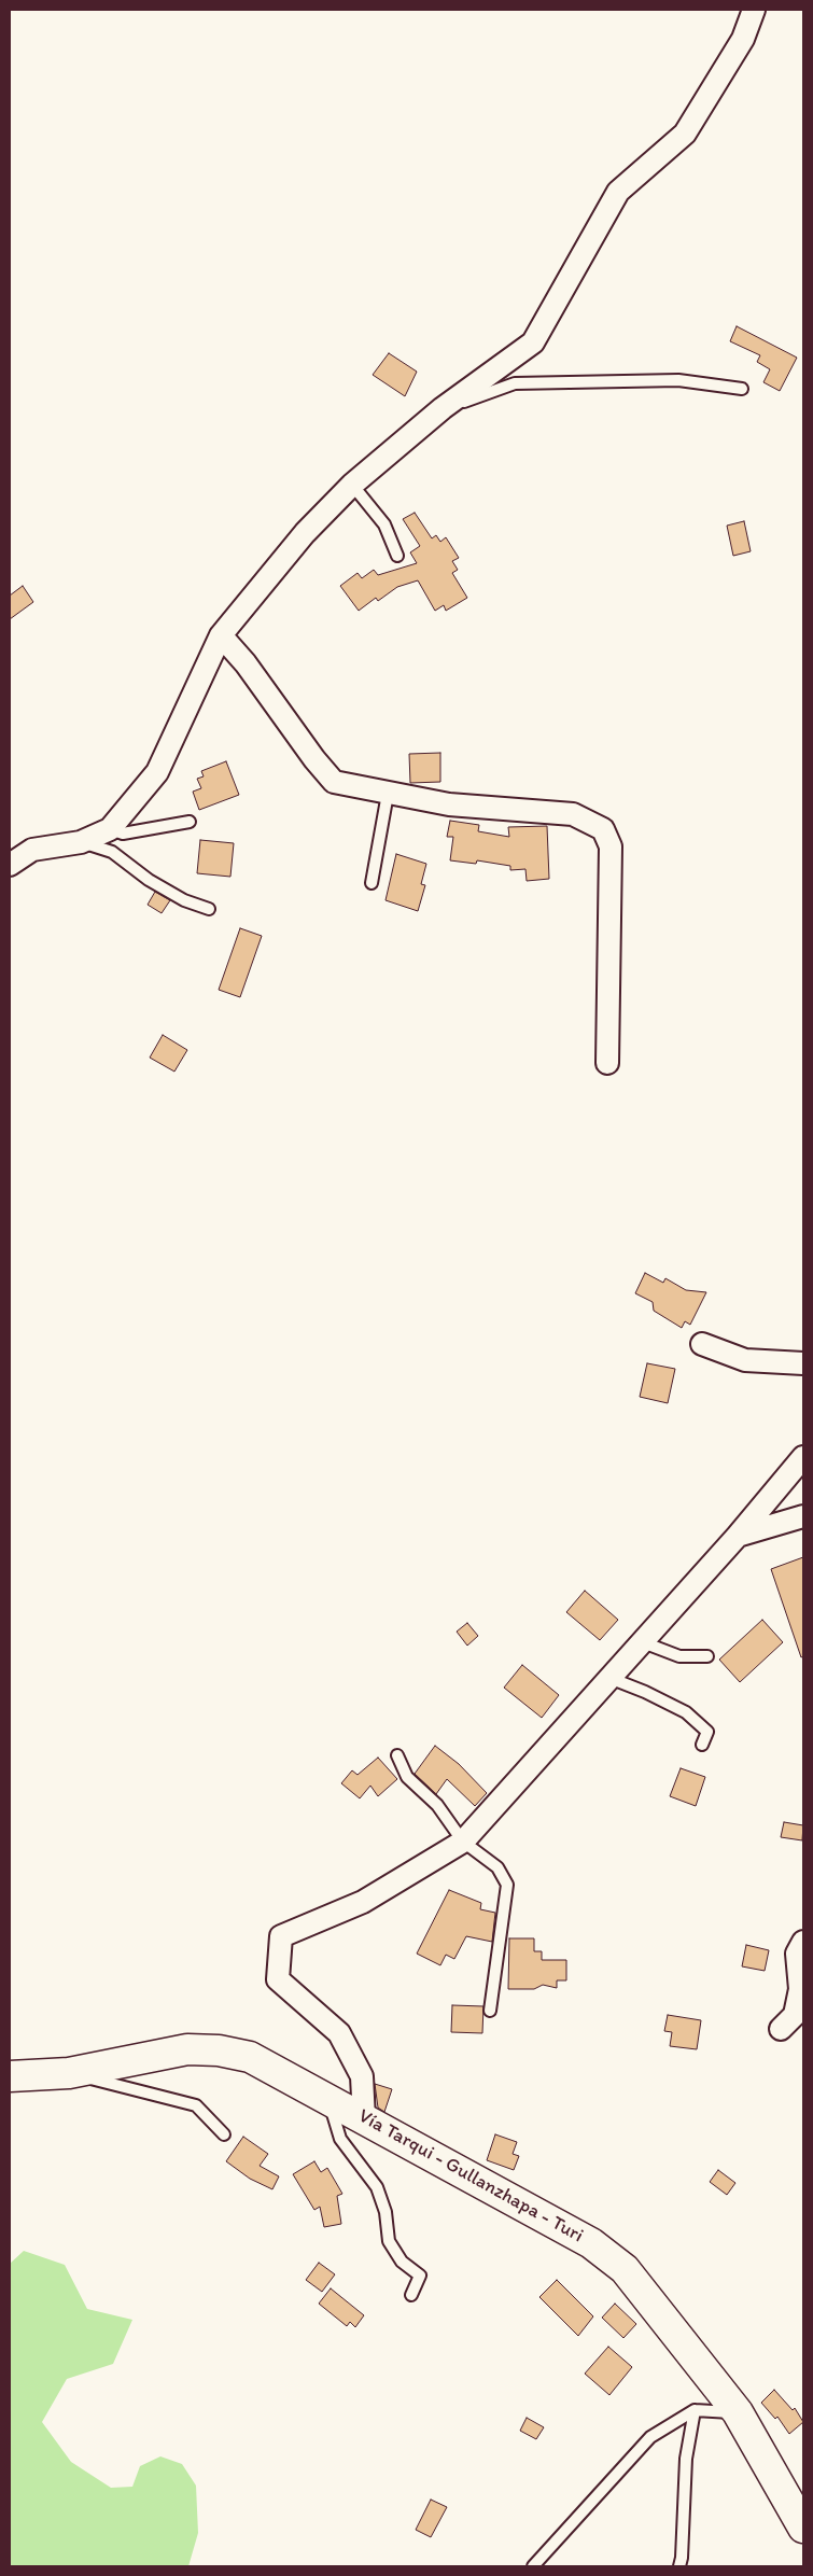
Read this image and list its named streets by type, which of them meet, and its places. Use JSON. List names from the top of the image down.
{
  "streets": {
    "main road": ["Vía Tarqui - Gullanzhapa - Turi"]
  }
}
